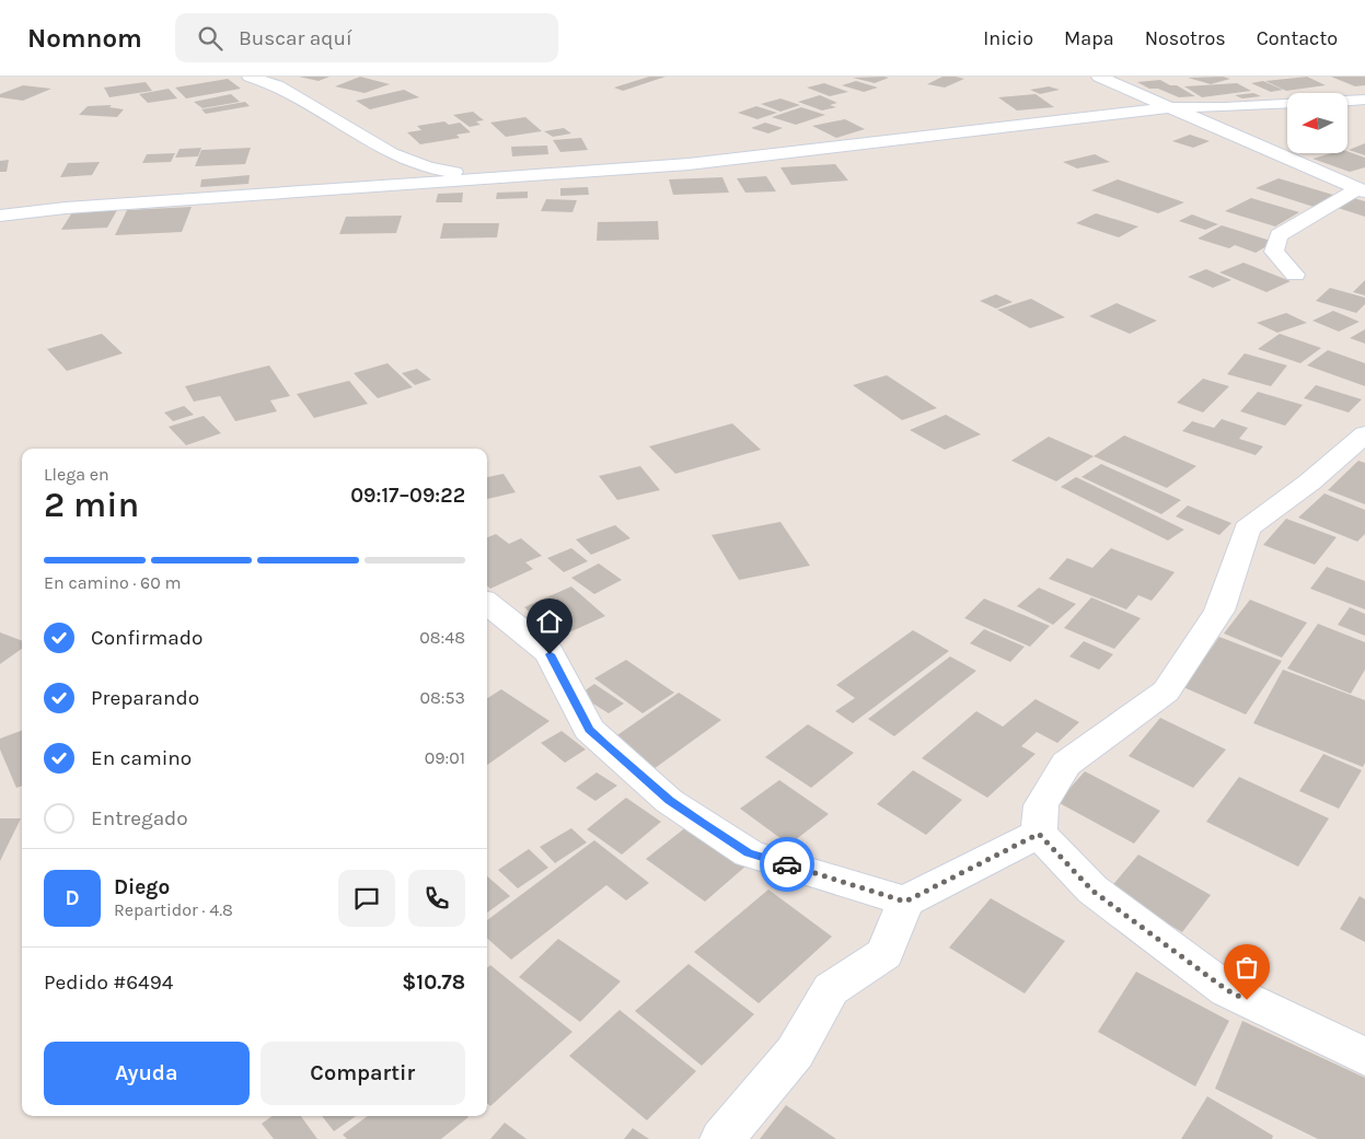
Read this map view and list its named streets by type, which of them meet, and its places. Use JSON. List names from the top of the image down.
{
  "north": "left",
  "page": {
    "header": "Nomnom",
    "search": "Buscar aquí",
    "nav": [
      "Inicio",
      "Mapa",
      "Nosotros",
      "Contacto"
    ],
    "heading": ["2 min", "Llega en", "09:17–09:22"],
    "panel": [
      "Diego",
      "Repartidor · 4.8",
      "Pedido #6494",
      "$10.78"
    ],
    "bar": "En camino · 60 m",
    "list": [
      ["Confirmado", "08:48"],
      ["Preparando", "08:53"],
      ["En camino", "09:01"],
      "Entregado"
    ],
    "round": "D",
    "buttons": ["Ayuda", "Compartir"]
  }
}
